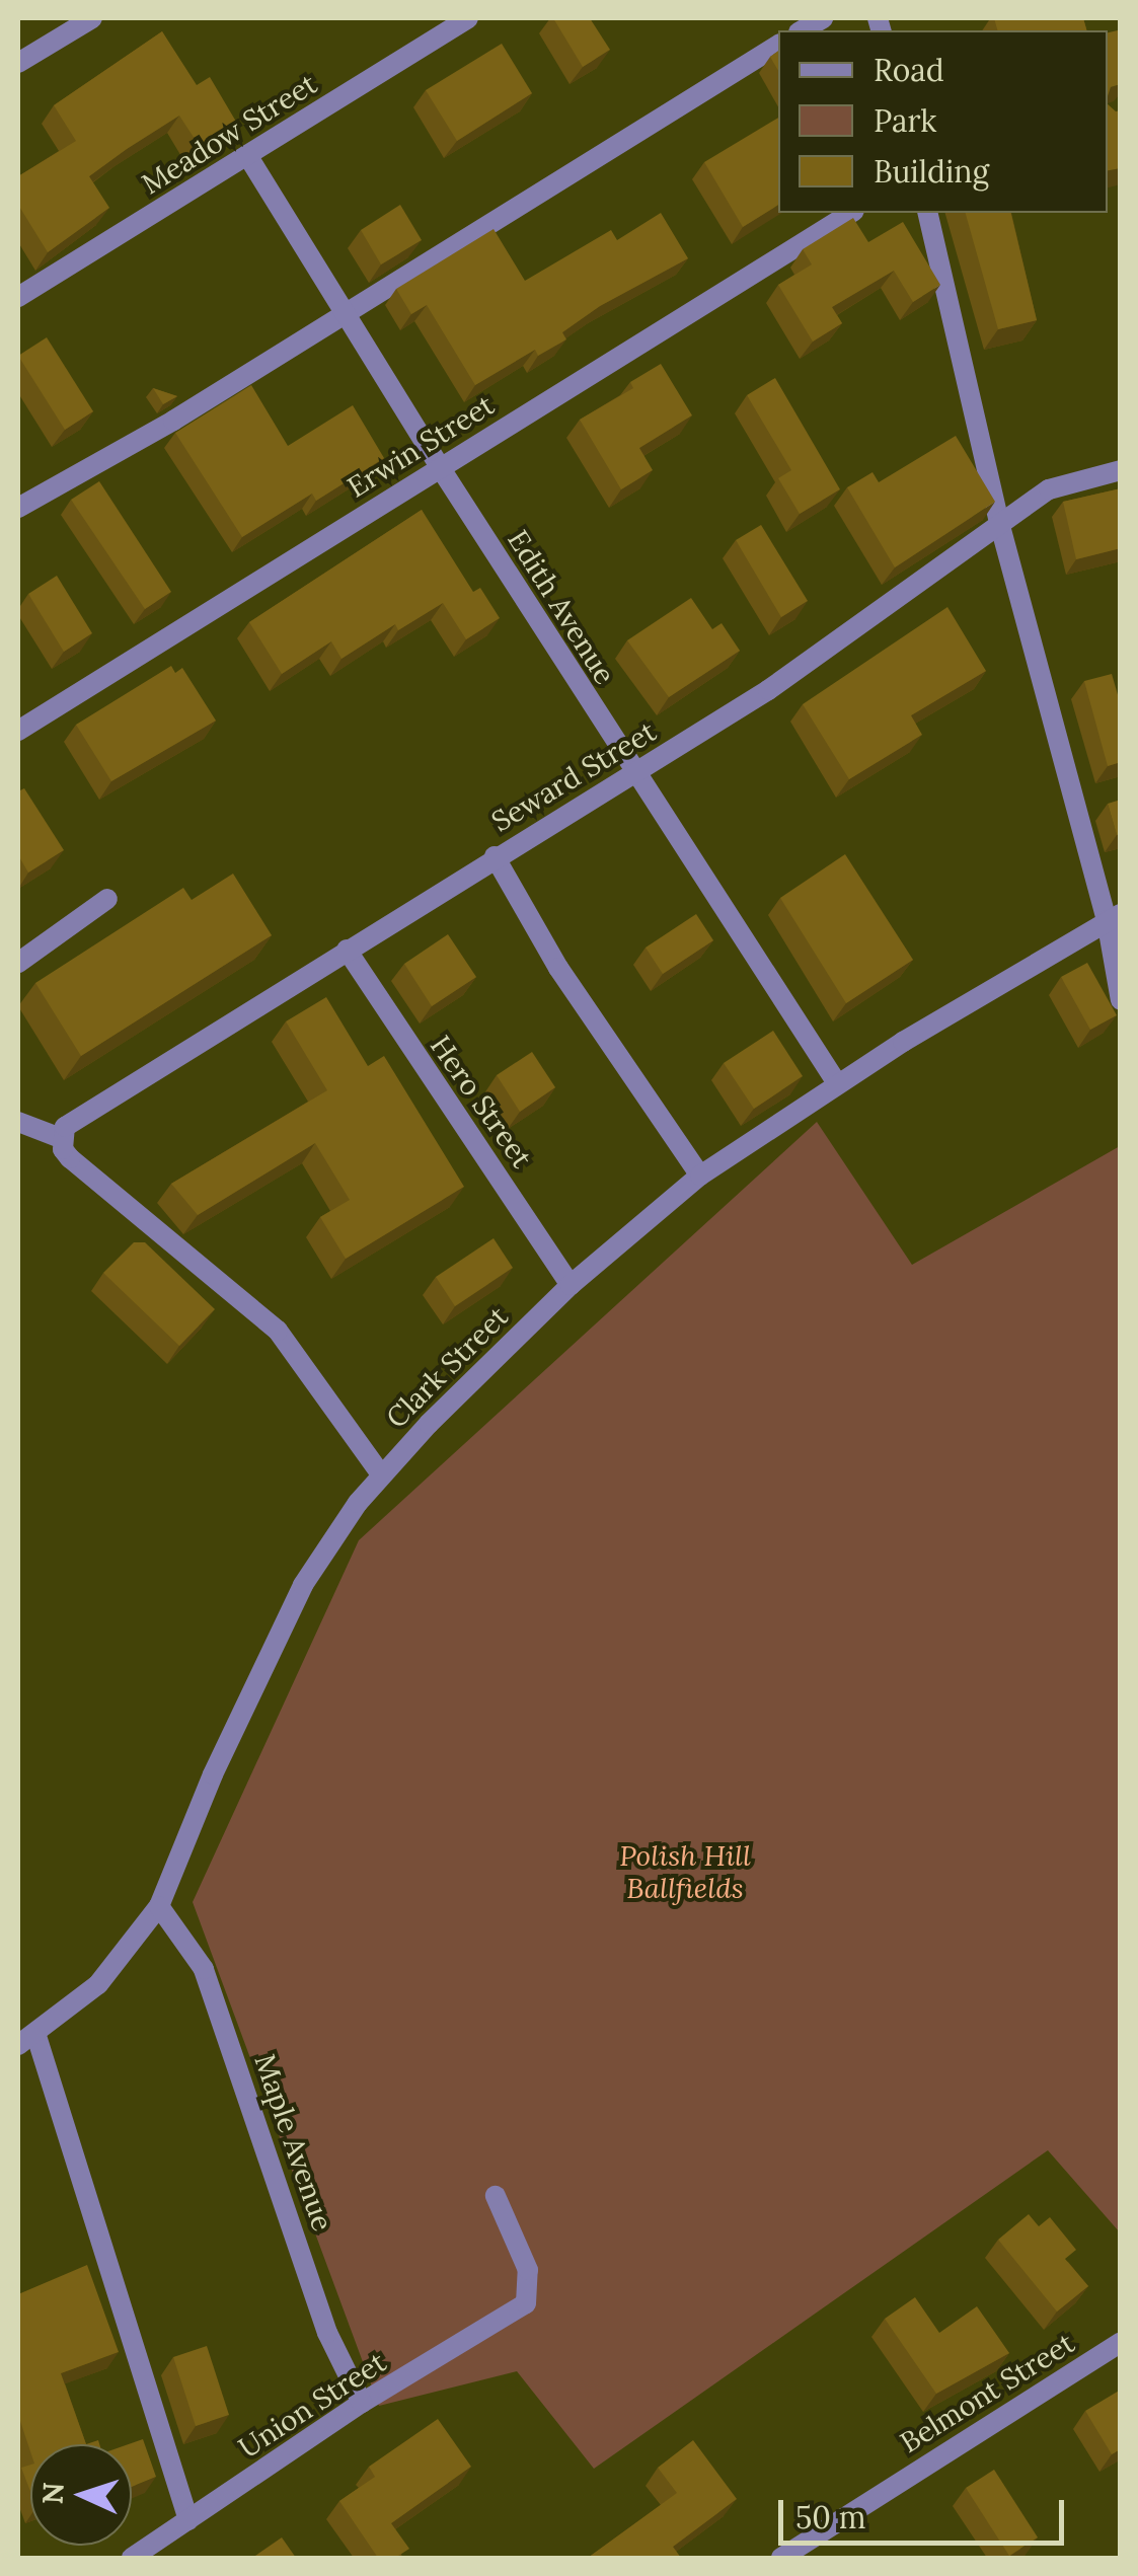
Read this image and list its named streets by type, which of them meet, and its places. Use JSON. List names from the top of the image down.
{
  "streets": {
    "street": [
      "Meadow Street",
      "Erwin Street",
      "Edith Avenue",
      "Seward Street",
      "Hero Street",
      "Clark Street",
      "Maple Avenue",
      "Belmont Street",
      "Union Street"
    ]
  },
  "crossings": [
    ["Meadow Street", "Edith Avenue"],
    ["Erwin Street", "Edith Avenue"],
    ["Edith Avenue", "Seward Street"],
    ["Edith Avenue", "Clark Street"],
    ["Seward Street", "Hero Street"],
    ["Hero Street", "Clark Street"],
    ["Clark Street", "Maple Avenue"],
    ["Maple Avenue", "Union Street"]
  ],
  "parks": ["Polish Hill Ballfields"],
  "legend": ["Road", "Park", "Building"],
  "scale_bar": "50 m",
  "north": "left"
}
